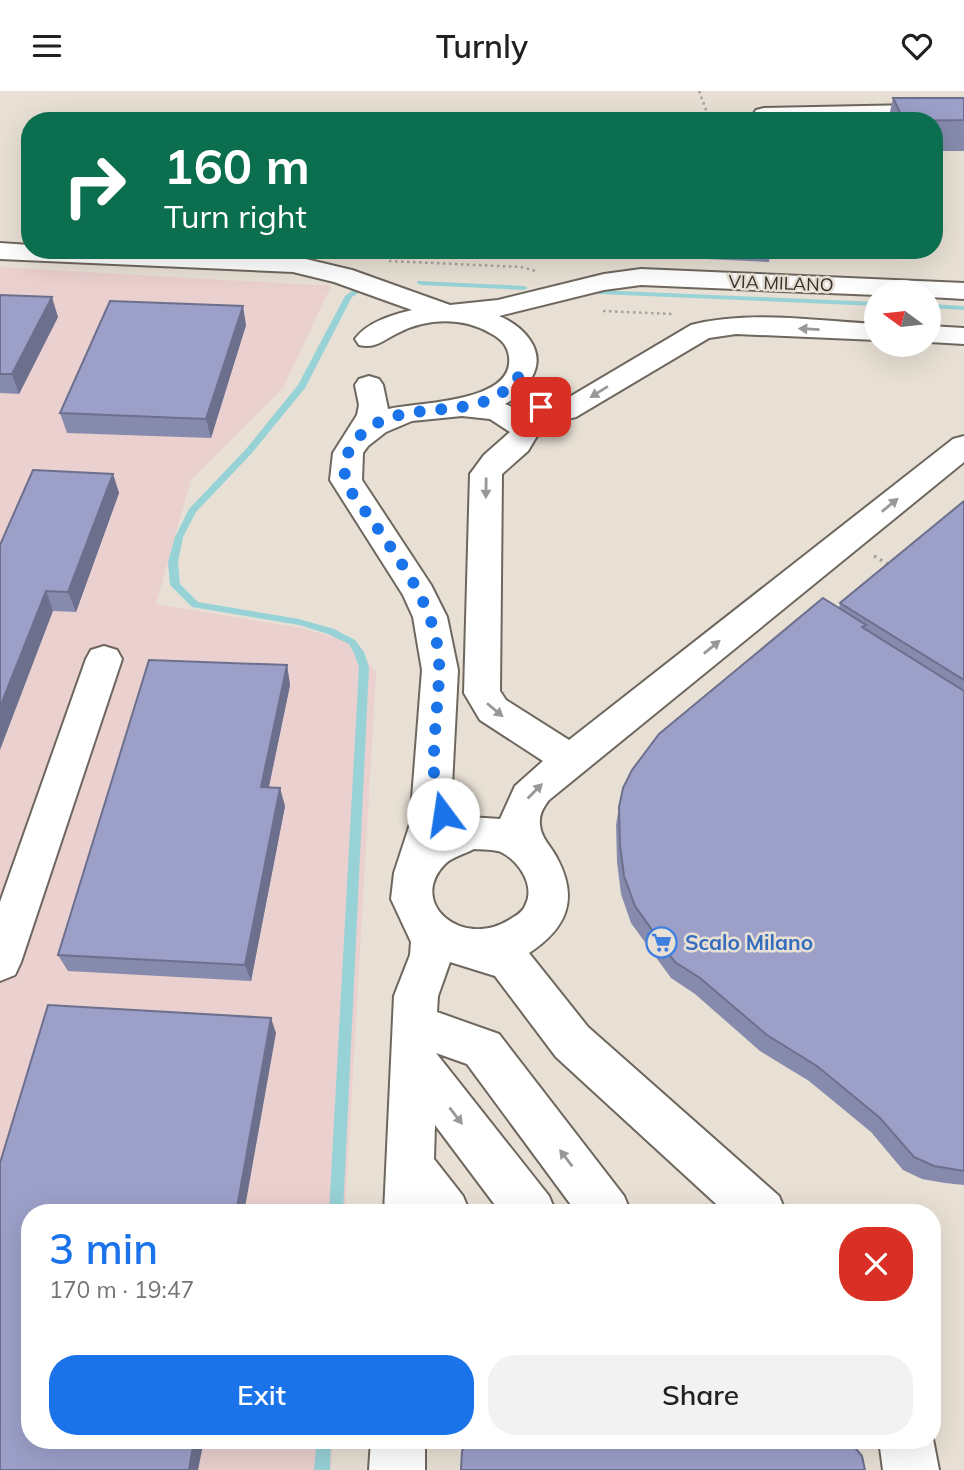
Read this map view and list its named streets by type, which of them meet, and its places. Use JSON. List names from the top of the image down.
{
  "streets": {
    "street": ["VIA MILANO"]
  },
  "places": {
    "supermarket": ["Scalo Milano"]
  },
  "north": "left",
  "page": {
    "header": "Turnly",
    "turn": ["160 m", "Turn right"],
    "heading": ["3 min", "170 m · 19:47"],
    "buttons": ["Exit", "Share"]
  }
}
